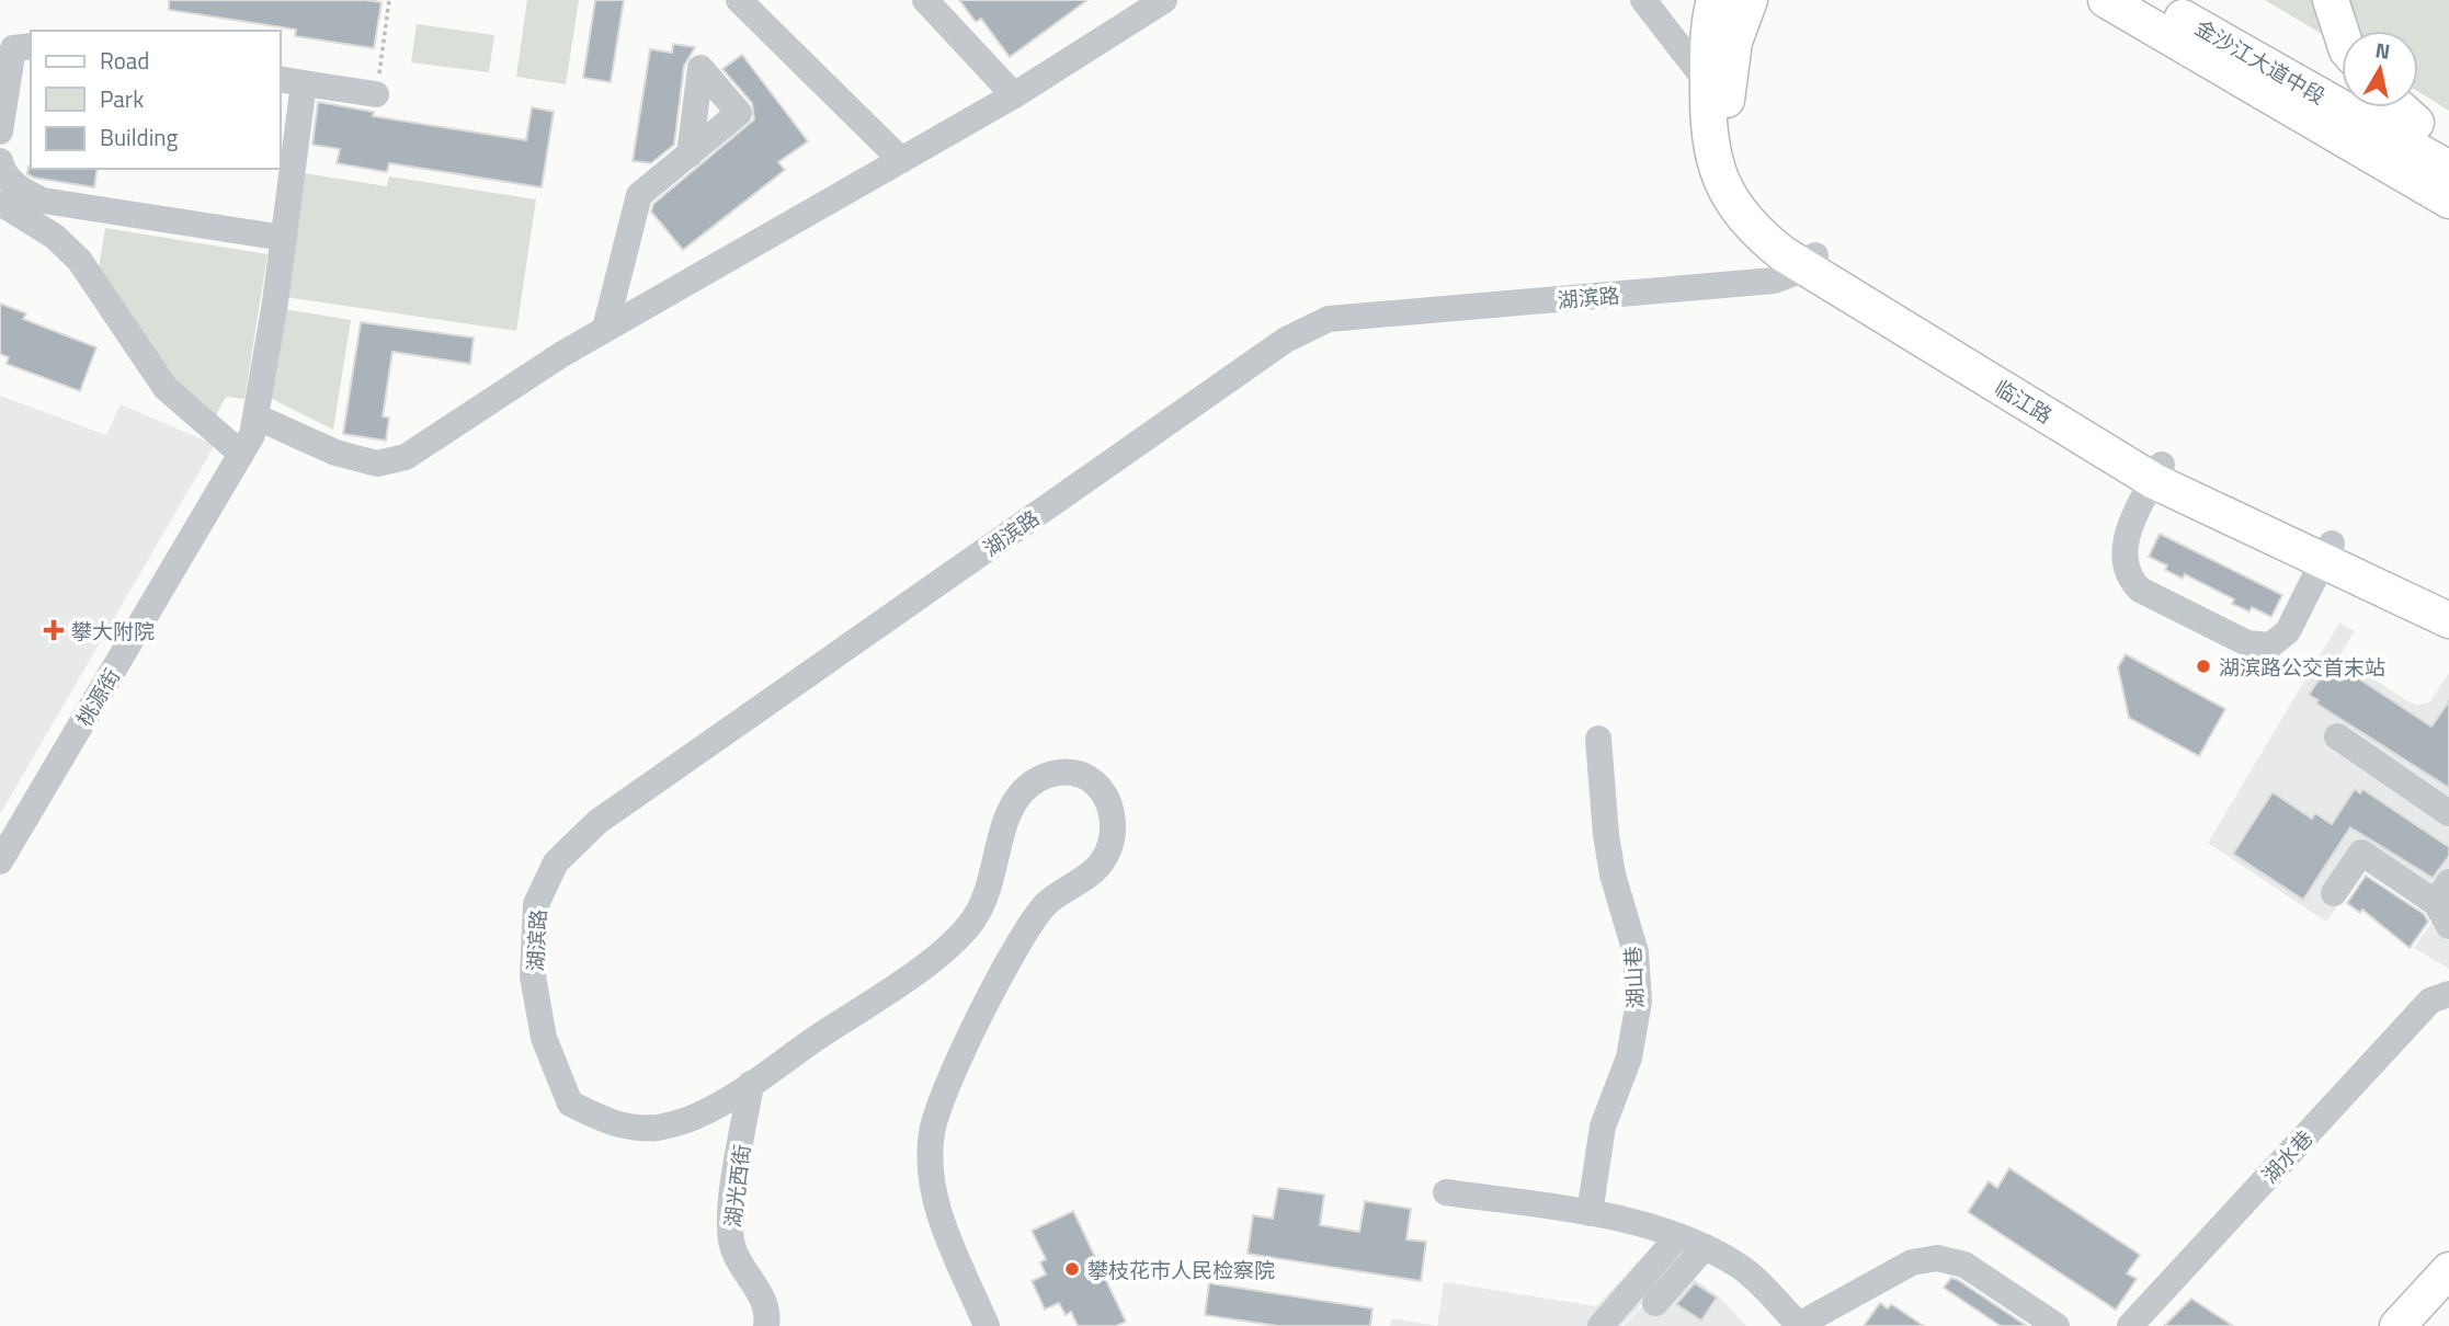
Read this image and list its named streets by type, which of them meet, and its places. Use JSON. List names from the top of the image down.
{
  "streets": {
    "main road": ["金沙江大道中段", "临江路"],
    "street": [
      "湖滨路",
      "桃源街",
      "湖山巷",
      "湖水巷",
      "湖光西街"
    ]
  },
  "crossings": [
    ["湖滨路", "临江路"],
    ["湖滨路", "湖光西街"]
  ],
  "places": {
    "health": ["攀大附院"],
    "other": ["湖滨路公交首末站", "攀枝花市人民检察院"]
  },
  "legend": ["Road", "Park", "Building"],
  "north": "top"
}
